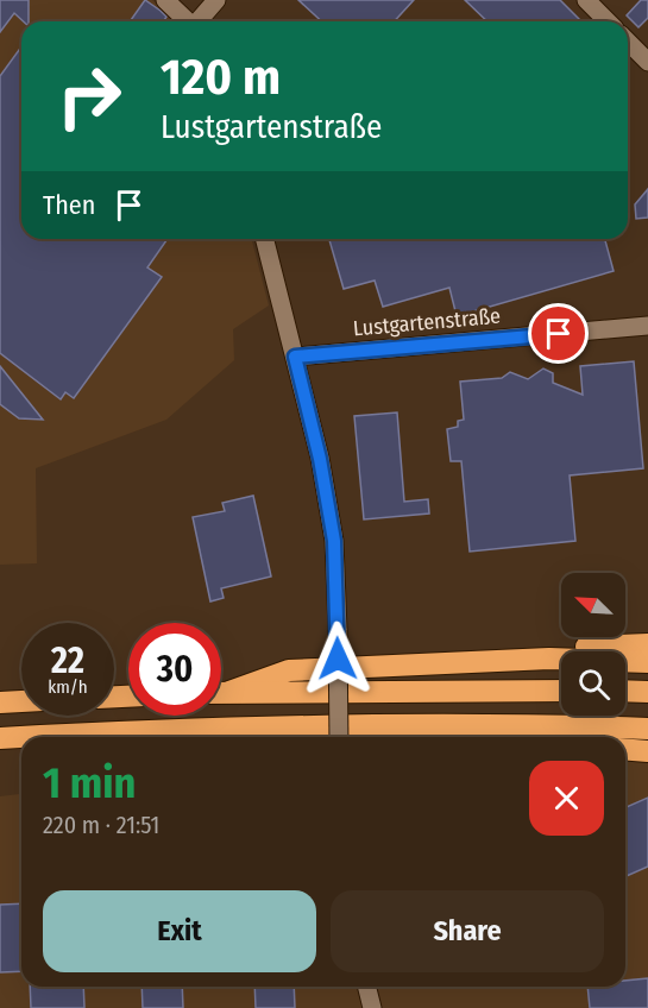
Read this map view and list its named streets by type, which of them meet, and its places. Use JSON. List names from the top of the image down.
{
  "streets": {
    "street": ["Lustgartenstraße"]
  },
  "north": "top left",
  "page": {
    "turn": ["120 m", "Lustgartenstraße"],
    "then": "Then",
    "speed": "22 km/h",
    "limit": "30",
    "heading": ["1 min", "220 m · 21:51"],
    "buttons": ["Exit", "Share"]
  }
}
